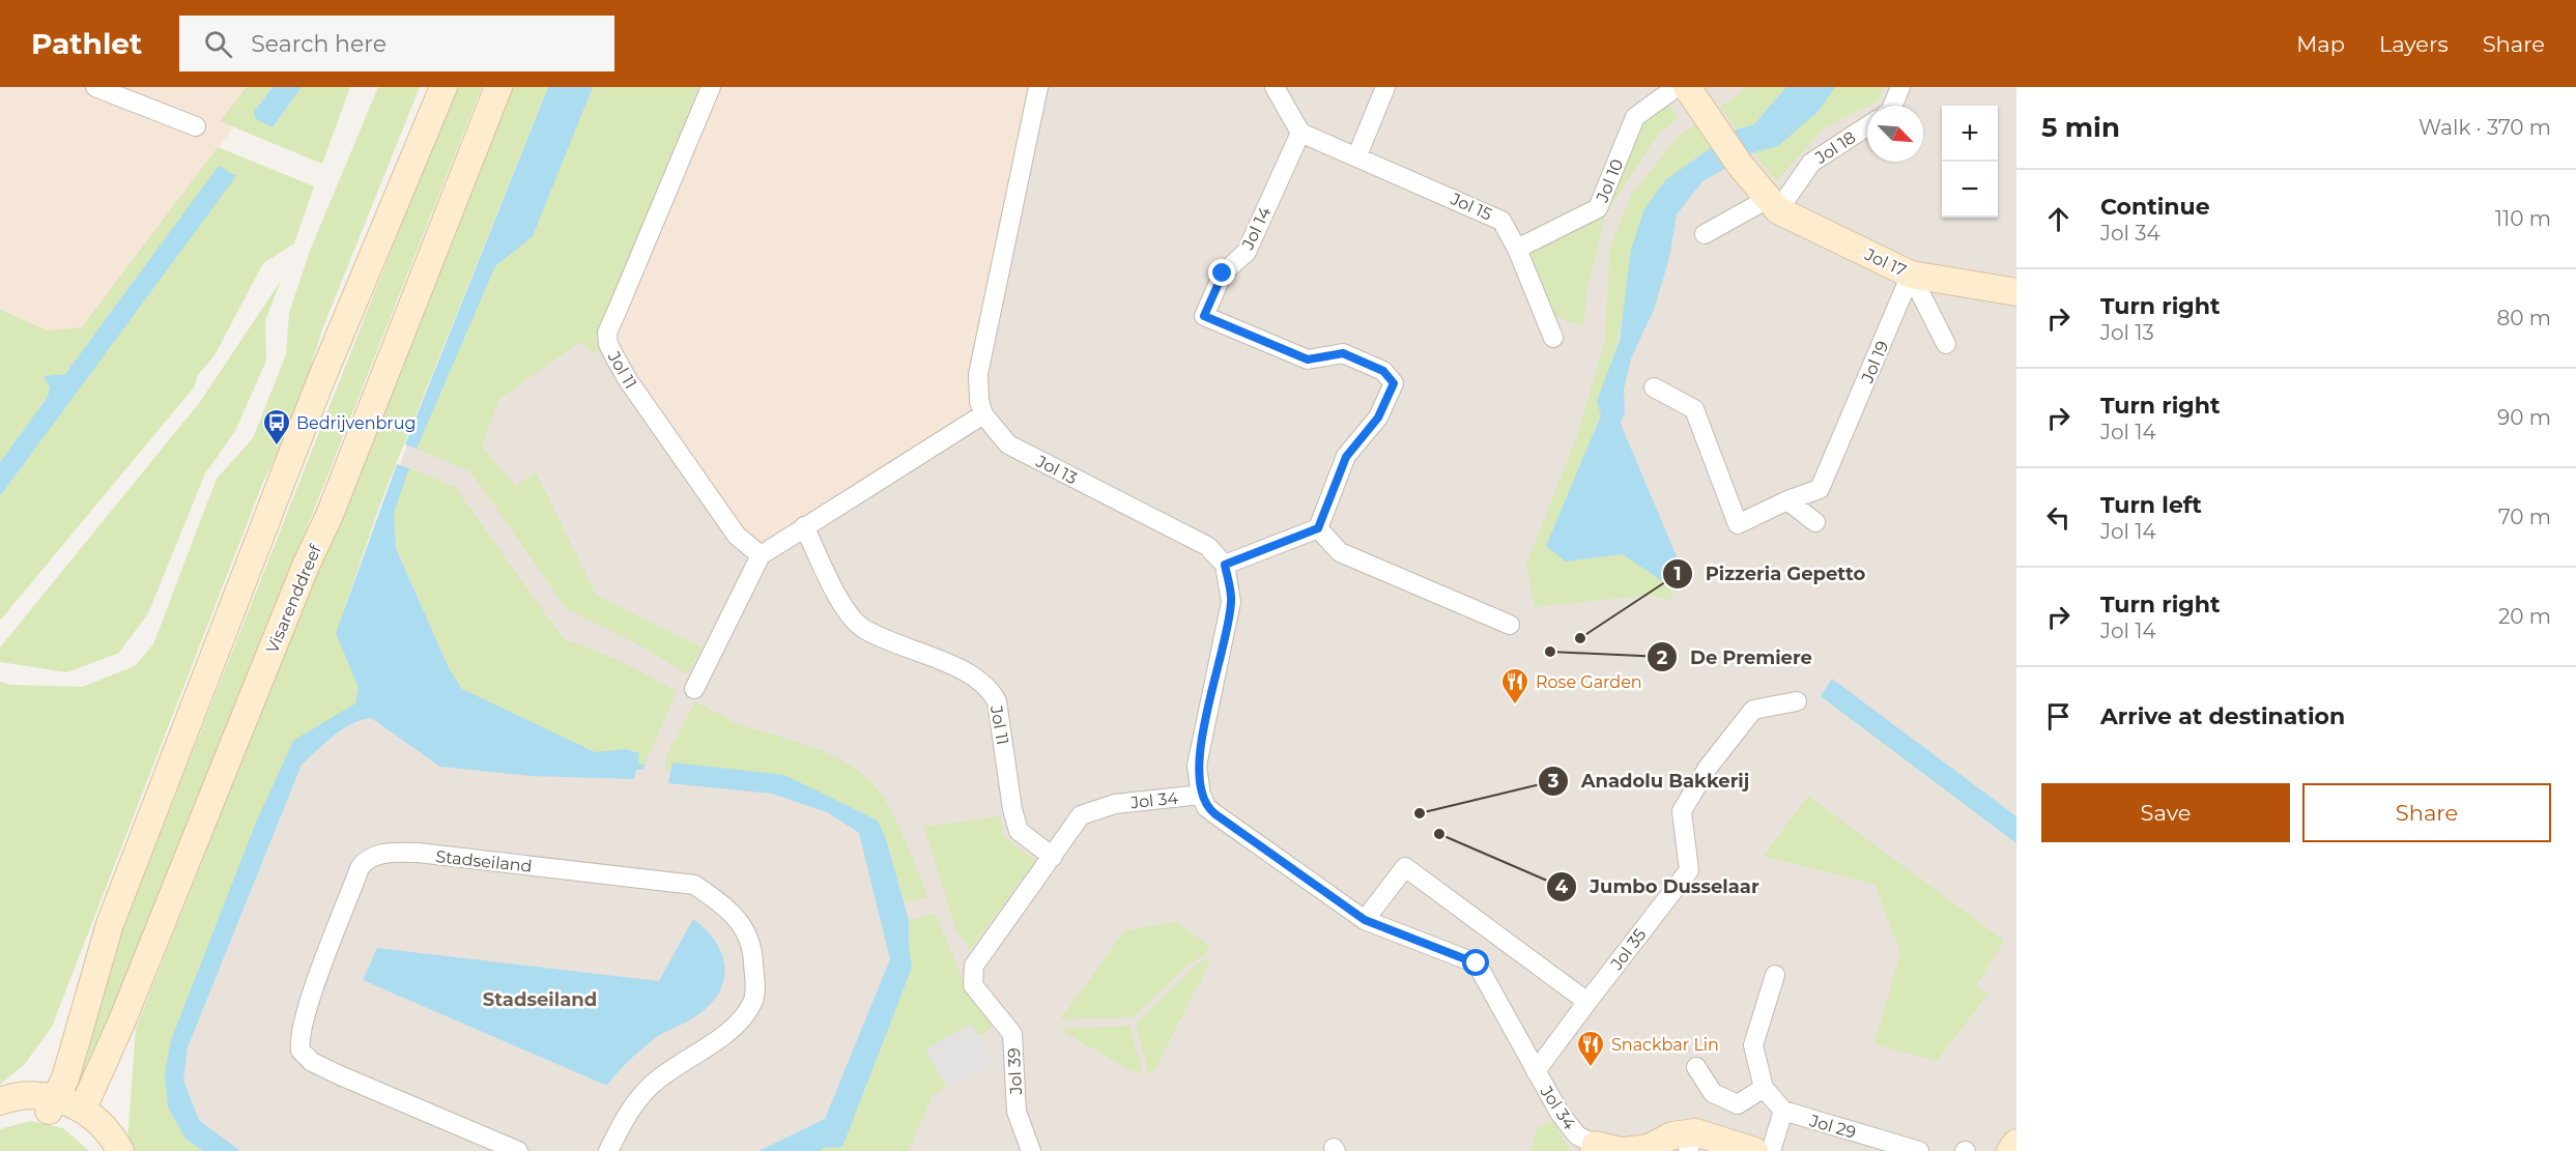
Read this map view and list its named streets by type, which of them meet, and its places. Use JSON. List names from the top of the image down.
{
  "streets": {
    "main road": ["Jol 17", "Visarenddreef"],
    "street": [
      "Jol 18",
      "Jol 10",
      "Jol 15",
      "Jol 14",
      "Jol 19",
      "Jol 11",
      "Jol 13",
      "Jol 34",
      "Stadseiland",
      "Jol 35",
      "Jol 39",
      "Jol 29"
    ]
  },
  "crossings": [
    ["Jol 18", "Jol 17"],
    ["Jol 10", "Jol 15"],
    ["Jol 15", "Jol 14"],
    ["Jol 17", "Jol 19"],
    ["Jol 11", "Jol 34"],
    ["Jol 34", "Jol 35"],
    ["Jol 34", "Jol 39"]
  ],
  "districts": ["Stadseiland"],
  "places": {
    "bus stop": ["Bedrijvenbrug"],
    "other": [
      "Pizzeria Gepetto",
      "De Premiere",
      "Anadolu Bakkerij",
      "Jumbo Dusselaar"
    ],
    "restaurant": ["Rose Garden", "Snackbar Lin"]
  },
  "north": "bottom right",
  "page": {
    "header": "Pathlet",
    "search": "Search here",
    "nav": ["Map", "Layers", "Share"],
    "heading": ["5 min", "Walk · 370 m"],
    "map_buttons": ["+", "−"],
    "list": [
      ["Continue", "Jol 34", "110 m"],
      ["Turn right", "Jol 13", "80 m"],
      ["Turn right", "Jol 14", "90 m"],
      ["Turn left", "Jol 14", "70 m"],
      ["Turn right", "Jol 14", "20 m"],
      "Arrive at destination"
    ],
    "buttons": ["Save", "Share"]
  }
}
